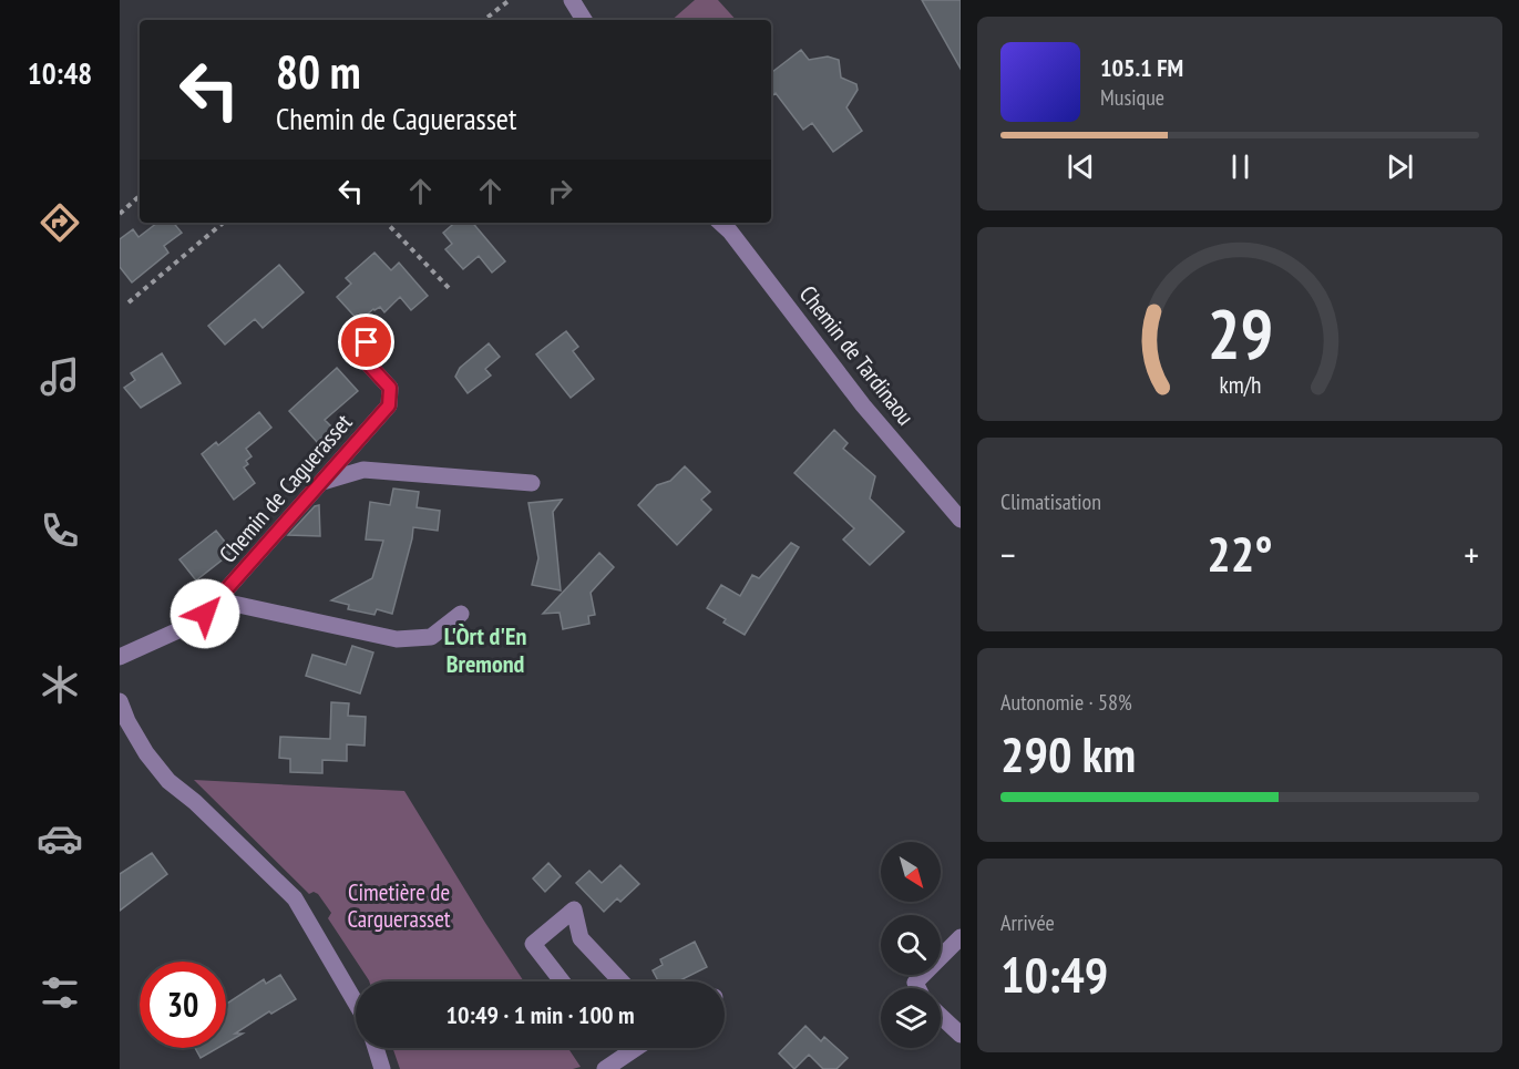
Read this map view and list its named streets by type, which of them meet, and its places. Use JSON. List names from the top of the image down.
{
  "streets": {
    "street": ["Chemin de Tardinaou", "Chemin de Caguerasset"]
  },
  "districts": ["L'Òrt d'En Bremond"],
  "parks": ["Cimetière de Carguerasset"],
  "north": "bottom right",
  "page": {
    "tabs": "10:48",
    "turn": ["80 m", "Chemin de Caguerasset"],
    "song": ["105.1 FM", "Musique"],
    "tile": [
      "Climatisation",
      ["Autonomie · 58%", "290 km"],
      ["Arrivée", "10:49"]
    ],
    "heat": ["−", "22°", "+"],
    "limit": "30",
    "trip": "10:49 · 1 min · 100 m",
    "gauge": ["29", "km/h"]
  }
}
